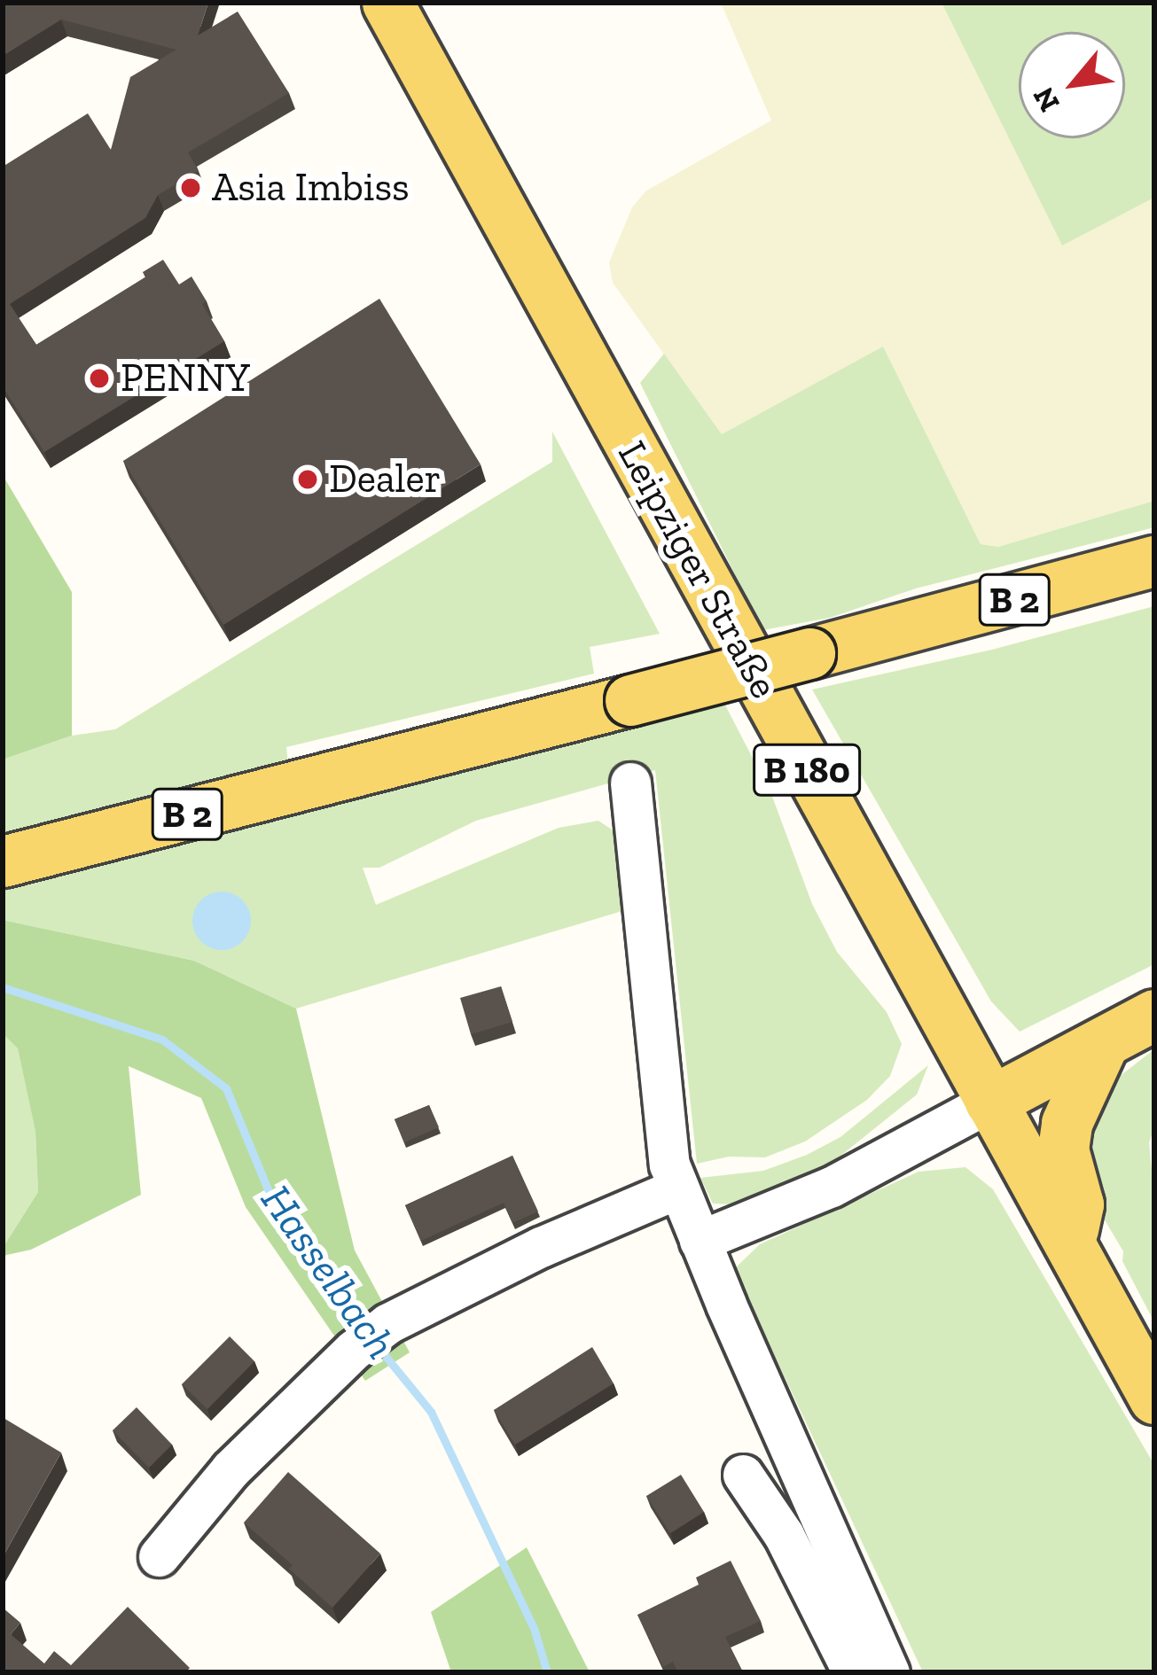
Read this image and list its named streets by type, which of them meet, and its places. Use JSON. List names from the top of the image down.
{
  "streets": {
    "main road": ["Leipziger Straße", "B 2", "B 180"]
  },
  "water": ["Hasselbach"],
  "places": ["Asia Imbiss", "PENNY", "Dealer"],
  "north": "bottom left"
}
